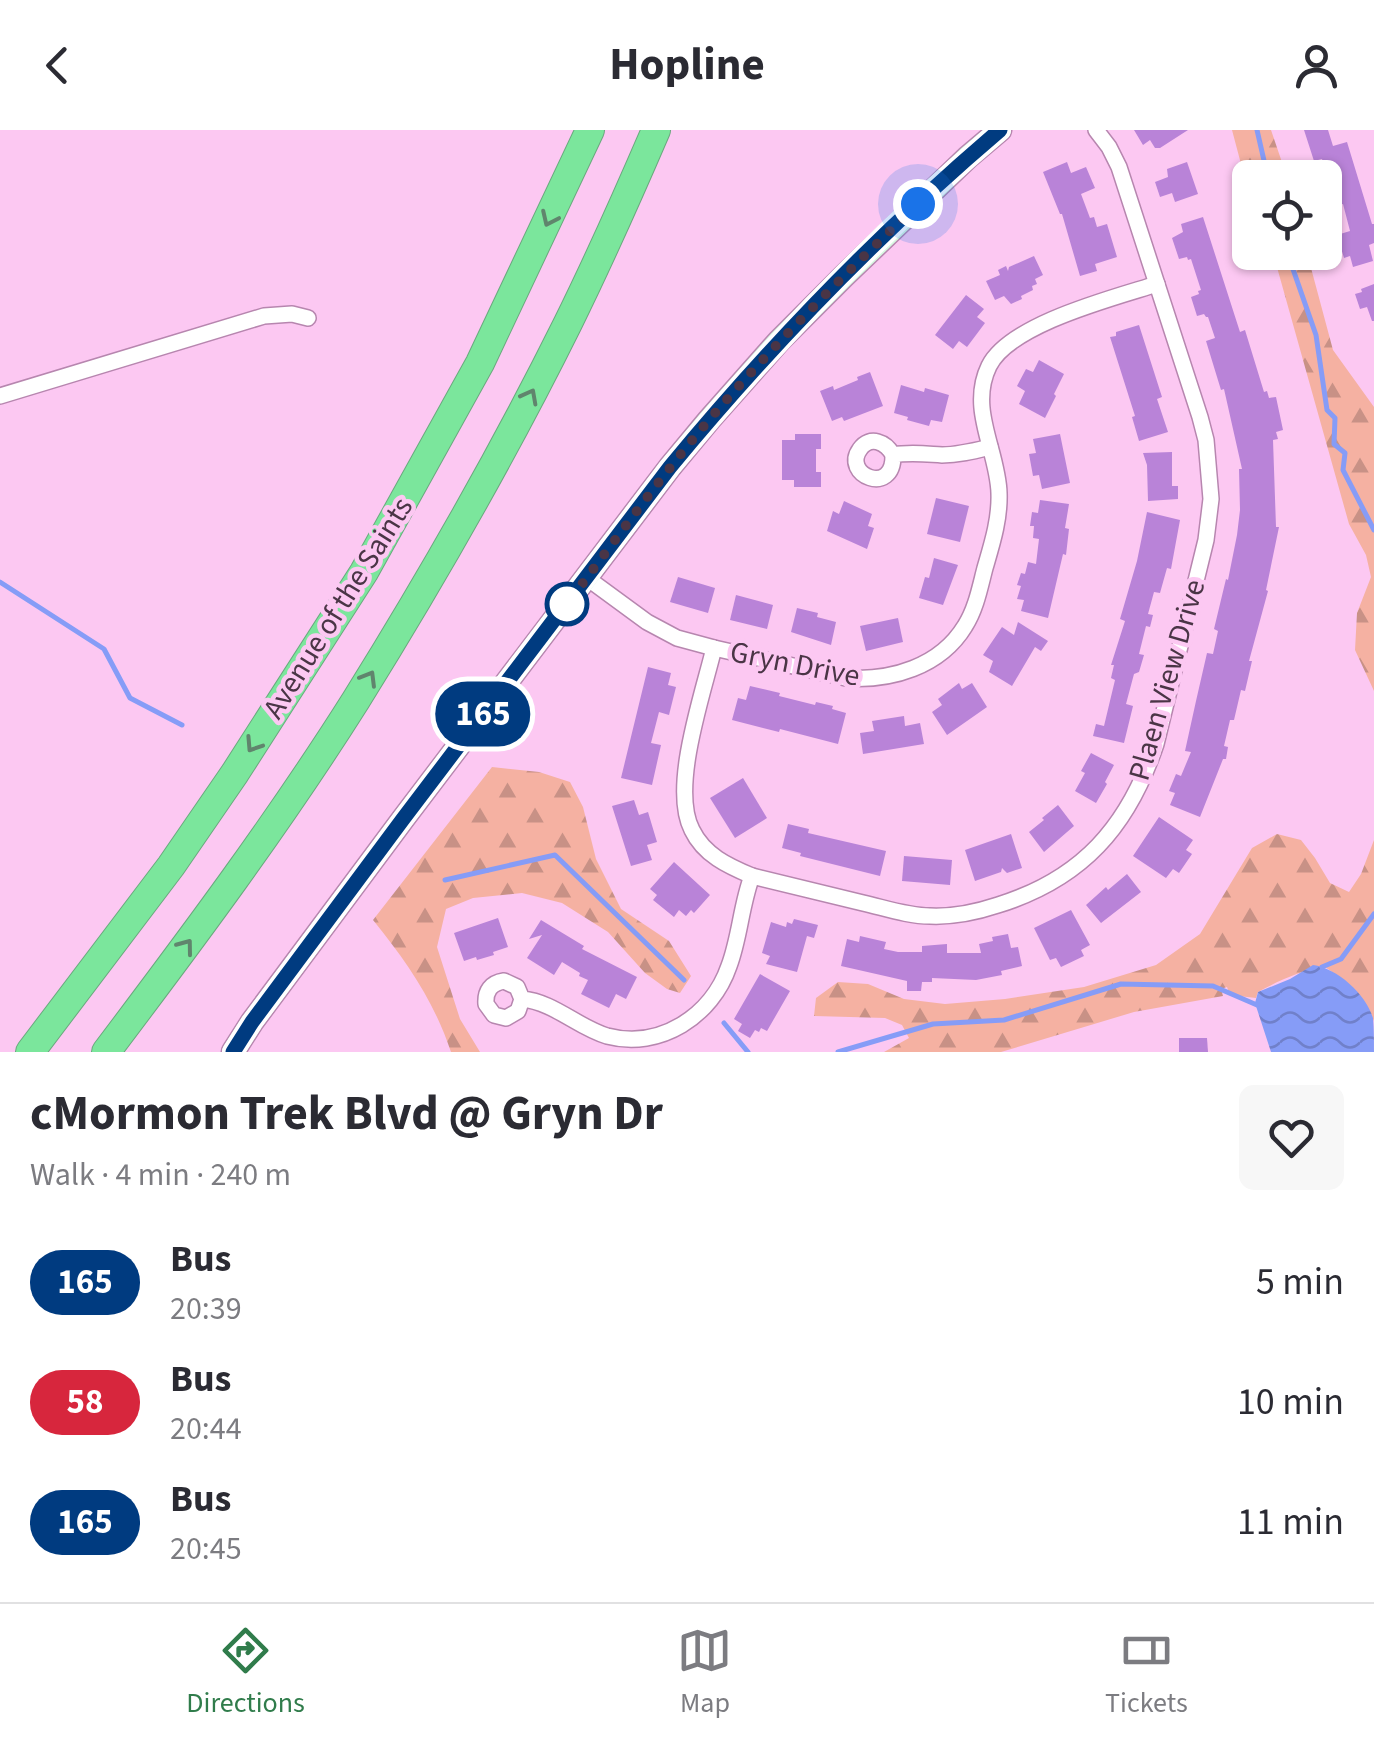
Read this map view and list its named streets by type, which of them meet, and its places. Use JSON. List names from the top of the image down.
{
  "streets": {
    "highway": ["Avenue of the Saints"],
    "street": ["Gryn Drive", "Plaen View Drive"]
  },
  "crossings": [
    ["Gryn Drive", "Plaen View Drive"]
  ],
  "lines": ["bus line 165"],
  "page": {
    "header": "Hopline",
    "on_map": "165",
    "heading": ["cMormon Trek Blvd @ Gryn Dr", "Walk · 4 min · 240 m"],
    "list": [
      {
        "mark": "165",
        "name": "Bus",
        "note": "20:39",
        "value": "5 min"
      },
      {
        "mark": "58",
        "name": "Bus",
        "note": "20:44",
        "value": "10 min"
      },
      {
        "mark": "165",
        "name": "Bus",
        "note": "20:45",
        "value": "11 min"
      }
    ],
    "tabs": ["Directions", "Map", "Tickets"]
  }
}
